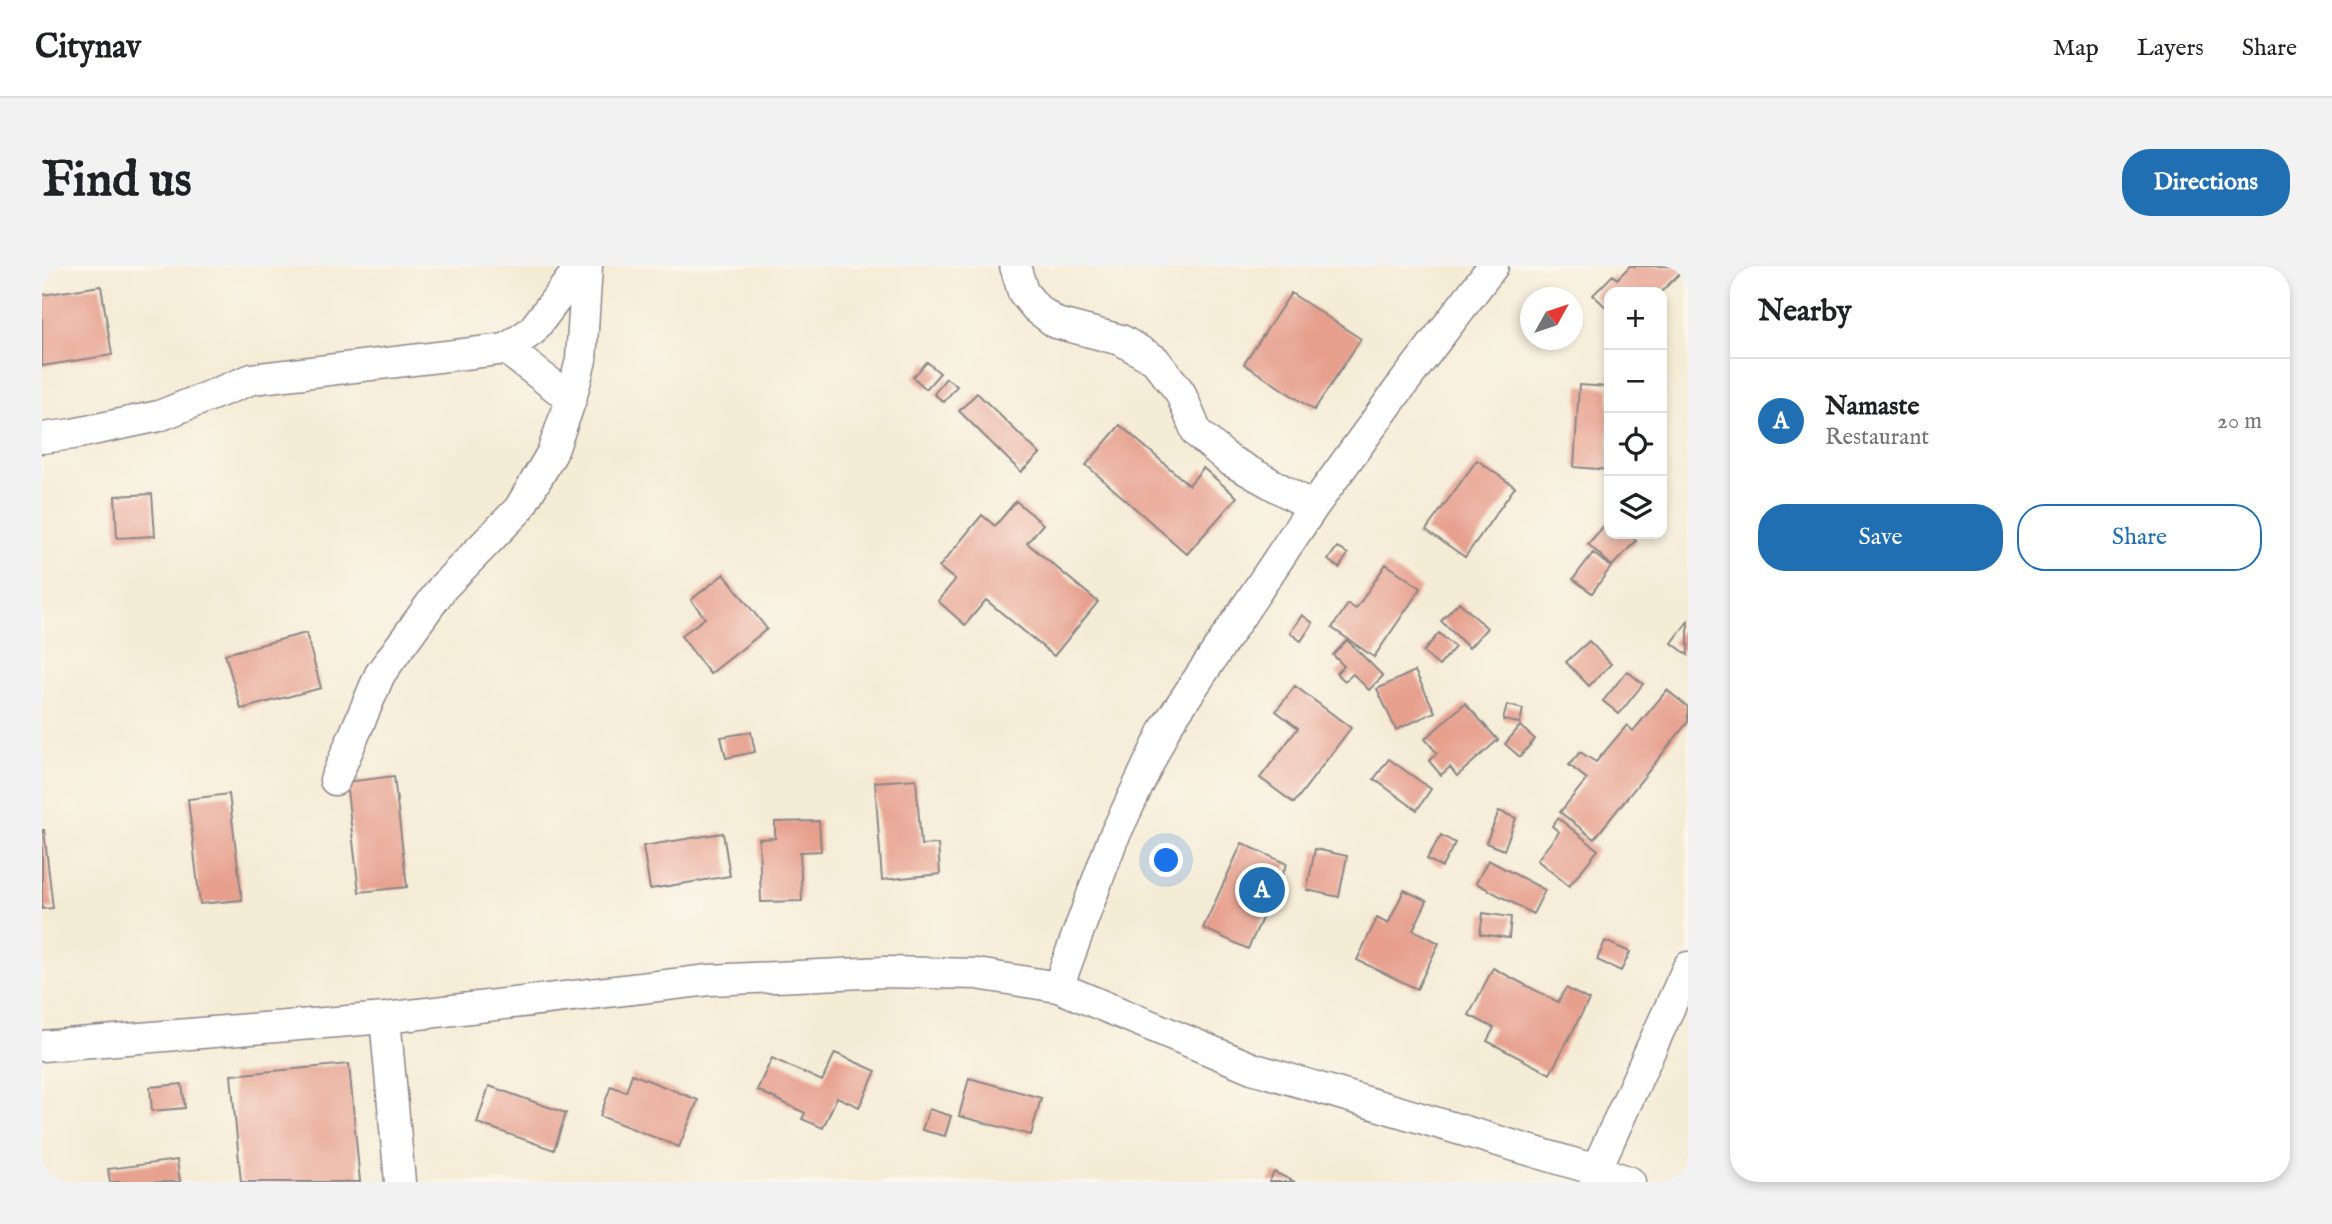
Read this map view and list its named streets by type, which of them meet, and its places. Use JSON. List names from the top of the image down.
{
  "north": "top right",
  "page": {
    "header": "Citynav",
    "nav": ["Map", "Layers", "Share"],
    "buttons": [
      "Directions",
      ["Save", "Share"]
    ],
    "title": "Find us",
    "heading": "Nearby",
    "map_buttons": ["+", "−"],
    "list": [
      {
        "mark": "A",
        "name": "Namaste",
        "note": "Restaurant",
        "value": "20 m"
      }
    ],
    "pins": "A"
  }
}
